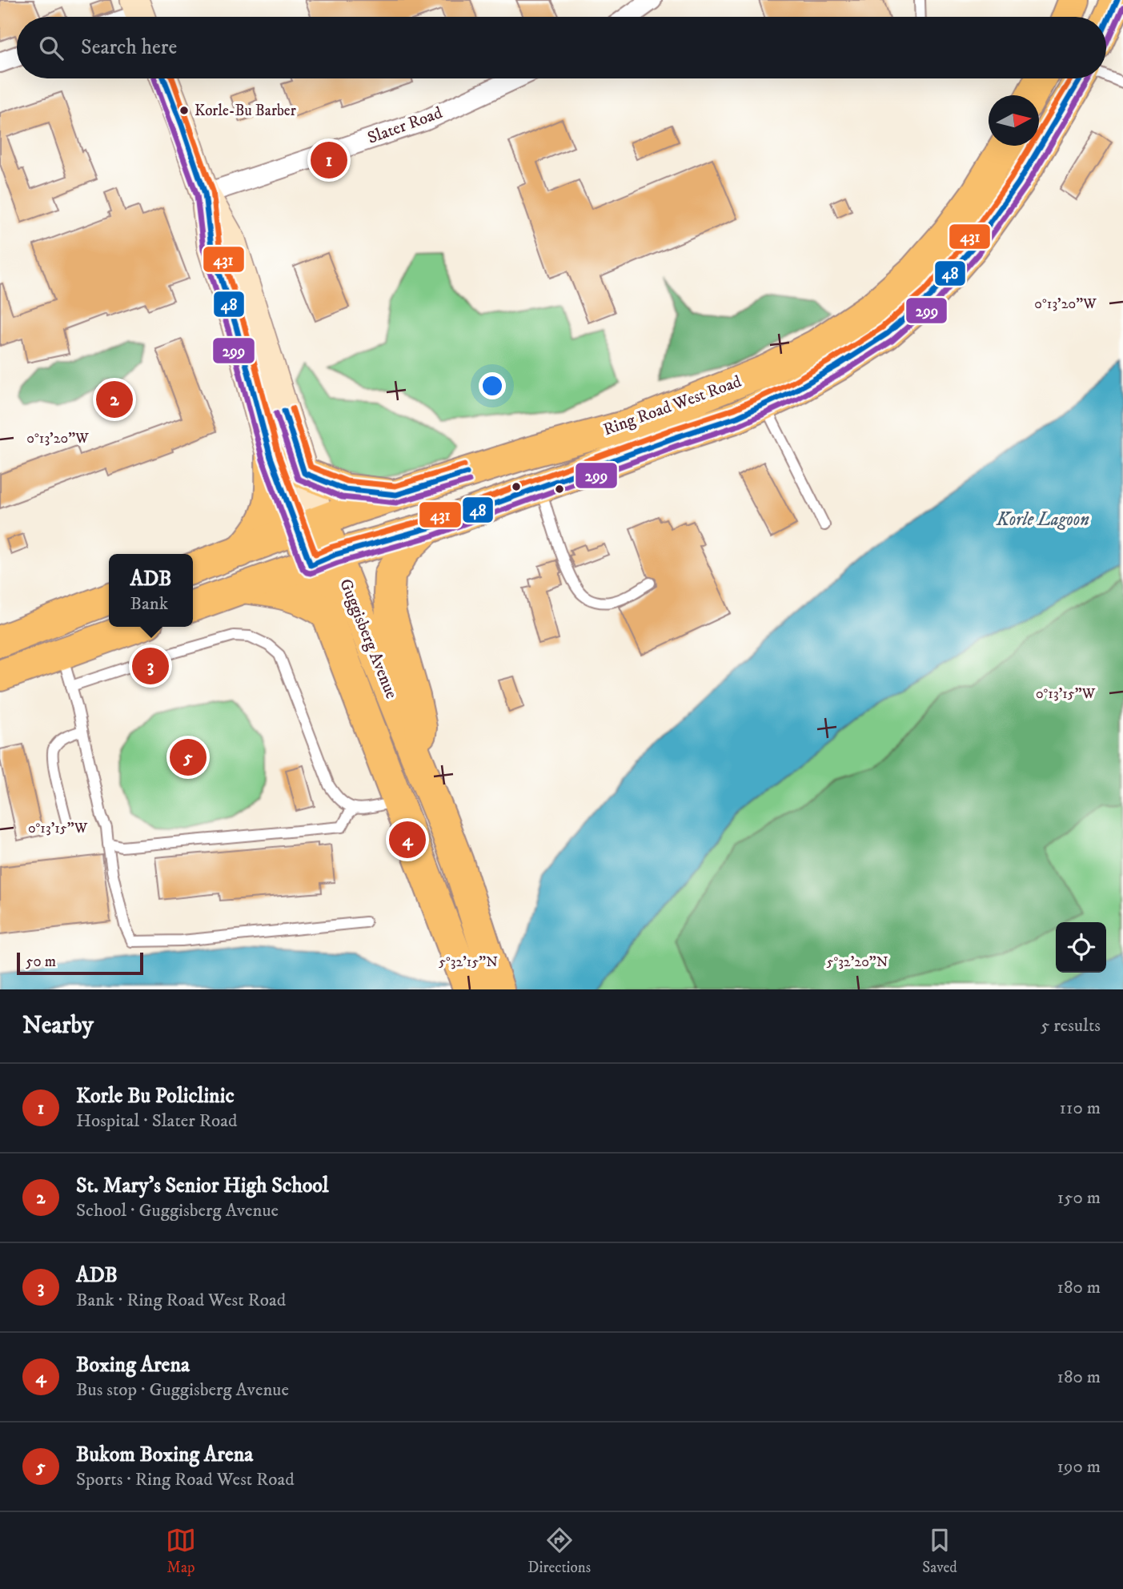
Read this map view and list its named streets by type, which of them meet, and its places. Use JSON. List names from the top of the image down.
{
  "streets": {
    "main road": ["Ring Road West Road", "Guggisberg Avenue"],
    "street": ["Slater Road"]
  },
  "crossings": [
    ["Slater Road", "Guggisberg Avenue"],
    ["Ring Road West Road", "Guggisberg Avenue"]
  ],
  "water": ["Korle Lagoon"],
  "places": ["Korle-Bu Barber"],
  "lines": ["transit line 48", "transit line 299", "transit line 431"],
  "scale_bar": "50 m",
  "north": "right",
  "page": {
    "search": "Search here",
    "pins": [
      "1",
      "2",
      "3",
      "5",
      "4"
    ],
    "popup": ["ADB", "Bank"],
    "scale": "50 m",
    "heading": ["Nearby", "5 results"],
    "list": [
      {
        "mark": "1",
        "name": "Korle Bu Policlinic",
        "note": "Hospital · Slater Road",
        "value": "110 m"
      },
      {
        "mark": "2",
        "name": "St. Mary's Senior High School",
        "note": "School · Guggisberg Avenue",
        "value": "150 m"
      },
      {
        "mark": "3",
        "name": "ADB",
        "note": "Bank · Ring Road West Road",
        "value": "180 m"
      },
      {
        "mark": "4",
        "name": "Boxing Arena",
        "note": "Bus stop · Guggisberg Avenue",
        "value": "180 m"
      },
      {
        "mark": "5",
        "name": "Bukom Boxing Arena",
        "note": "Sports · Ring Road West Road",
        "value": "190 m"
      }
    ],
    "nav": ["Map", "Directions", "Saved"]
  },
  "coordinates": [
    "0°13'20\"W",
    "0°13'15\"W",
    "5°32'15\"N",
    "5°32'20\"N"
  ]
}
